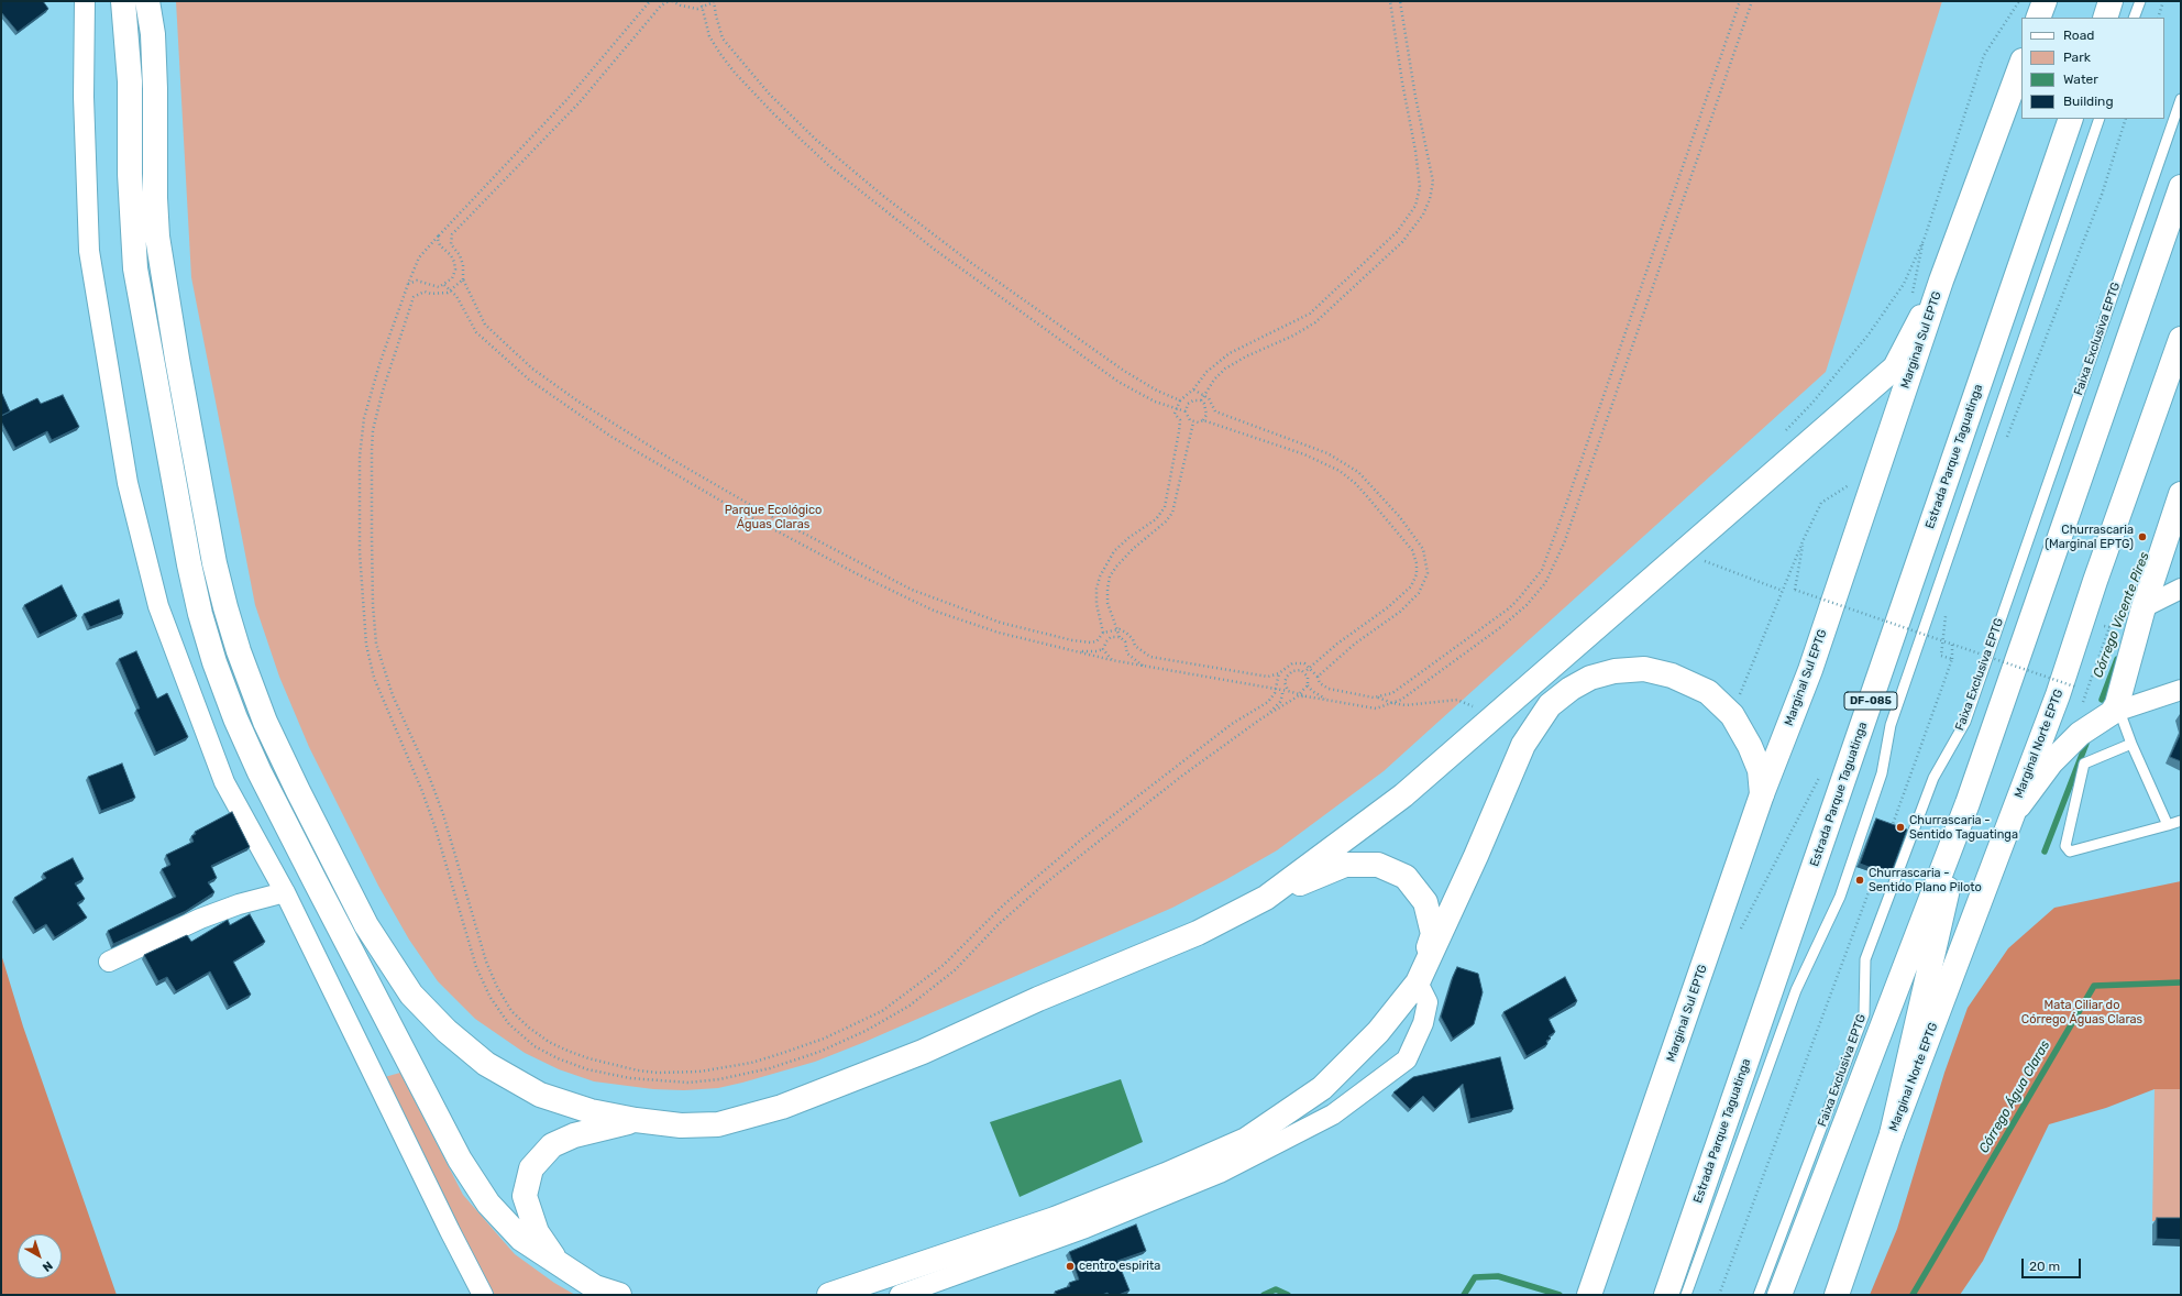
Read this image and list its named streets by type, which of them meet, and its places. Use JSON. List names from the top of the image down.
{
  "streets": {
    "main road": [
      "Marginal Sul EPTG",
      "Estrada Parque Taguatinga",
      "DF-085",
      "Marginal Norte EPTG"
    ],
    "lane": ["Faixa Exclusiva EPTG"]
  },
  "water": ["Córrego Vicente Pires", "Córrego Água Claras"],
  "parks": ["Parque Ecológico Águas Claras", "Mata Ciliar do Córrego Águas Claras"],
  "places": [
    "Churrascaria (Marginal EPTG)",
    "Churrascaria - Sentido Taguatinga",
    "Churrascaria - Sentido Plano Piloto",
    "centro espirita"
  ],
  "legend": [
    "Road",
    "Park",
    "Water",
    "Building"
  ],
  "scale_bar": "20 m",
  "north": "bottom right"
}
